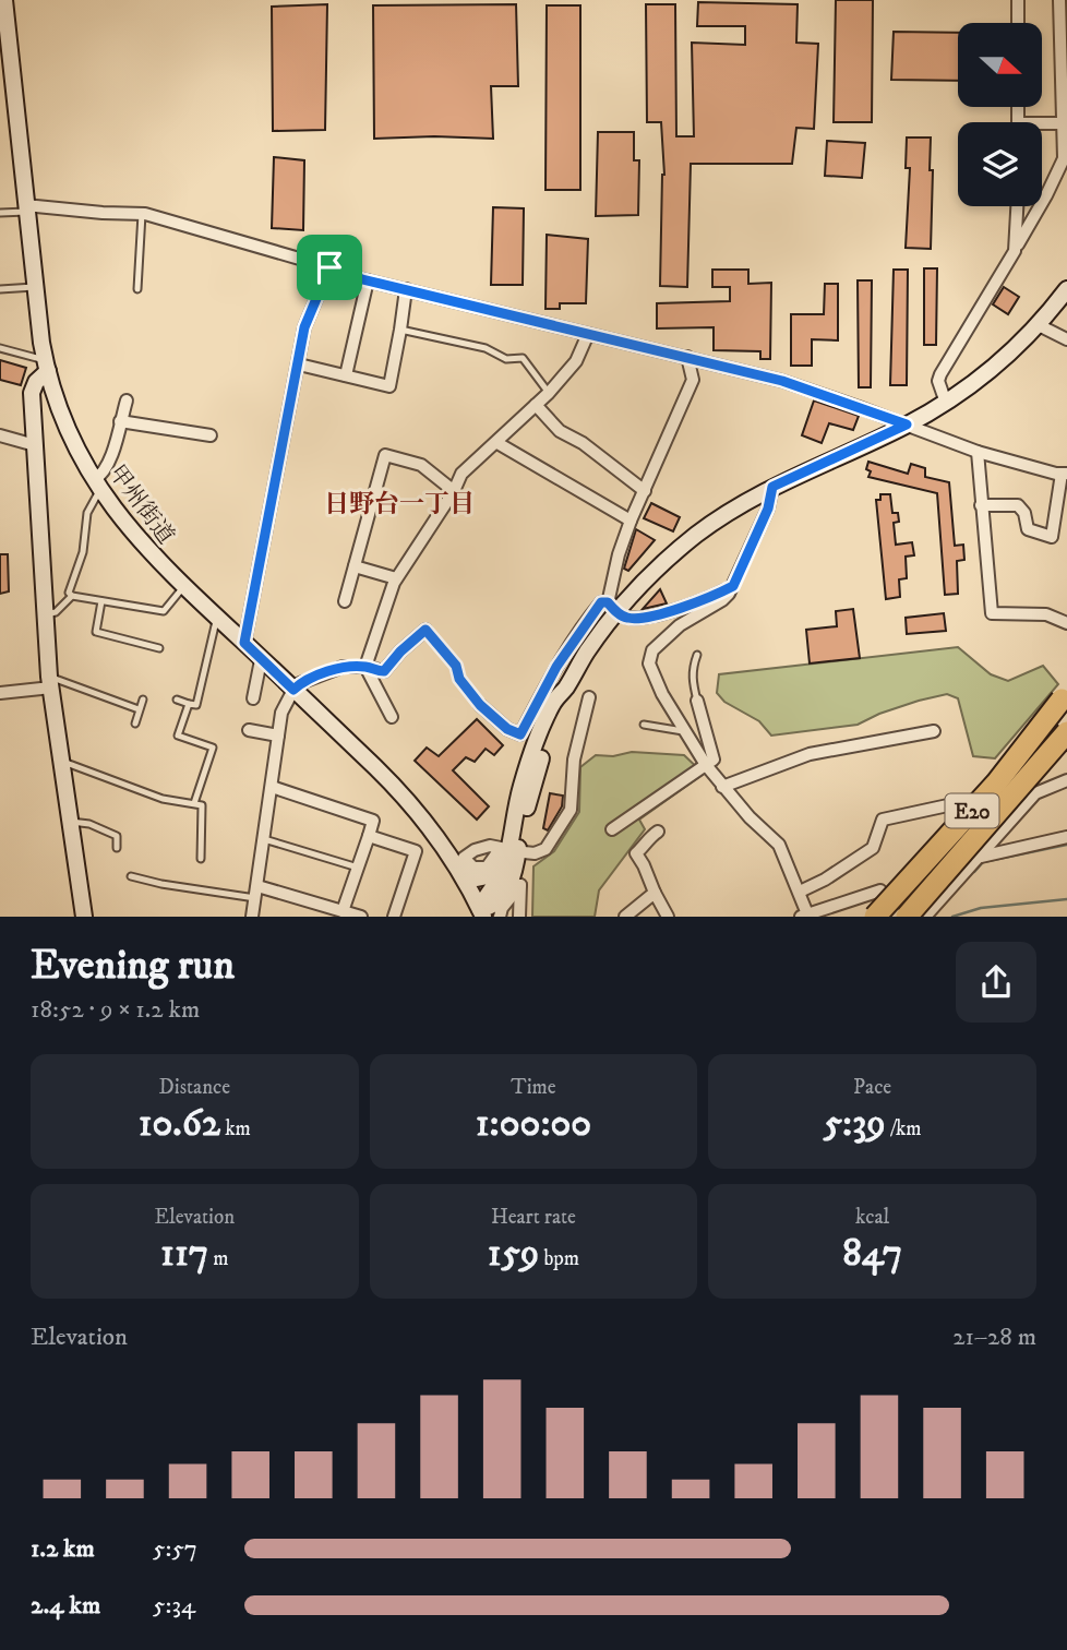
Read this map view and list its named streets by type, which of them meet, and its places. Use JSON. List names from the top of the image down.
{
  "streets": {
    "highway": ["E20"],
    "street": ["甲州街道"]
  },
  "districts": ["日野台一丁目"],
  "north": "right",
  "page": {
    "heading": ["Evening run", "18:52 · 9 × 1.2 km"],
    "stats": [
      ["Distance", "10.62 km"],
      ["Time", "1:00:00"],
      ["Pace", "5:39 /km"],
      ["Elevation", "117 m"],
      ["Heart rate", "159 bpm"],
      ["kcal", "847"]
    ],
    "chart": ["Elevation", "21–28 m"],
    "list": [
      {
        "name": "1.2 km",
        "note": "5:57"
      },
      {
        "name": "2.4 km",
        "note": "5:34"
      }
    ]
  }
}
